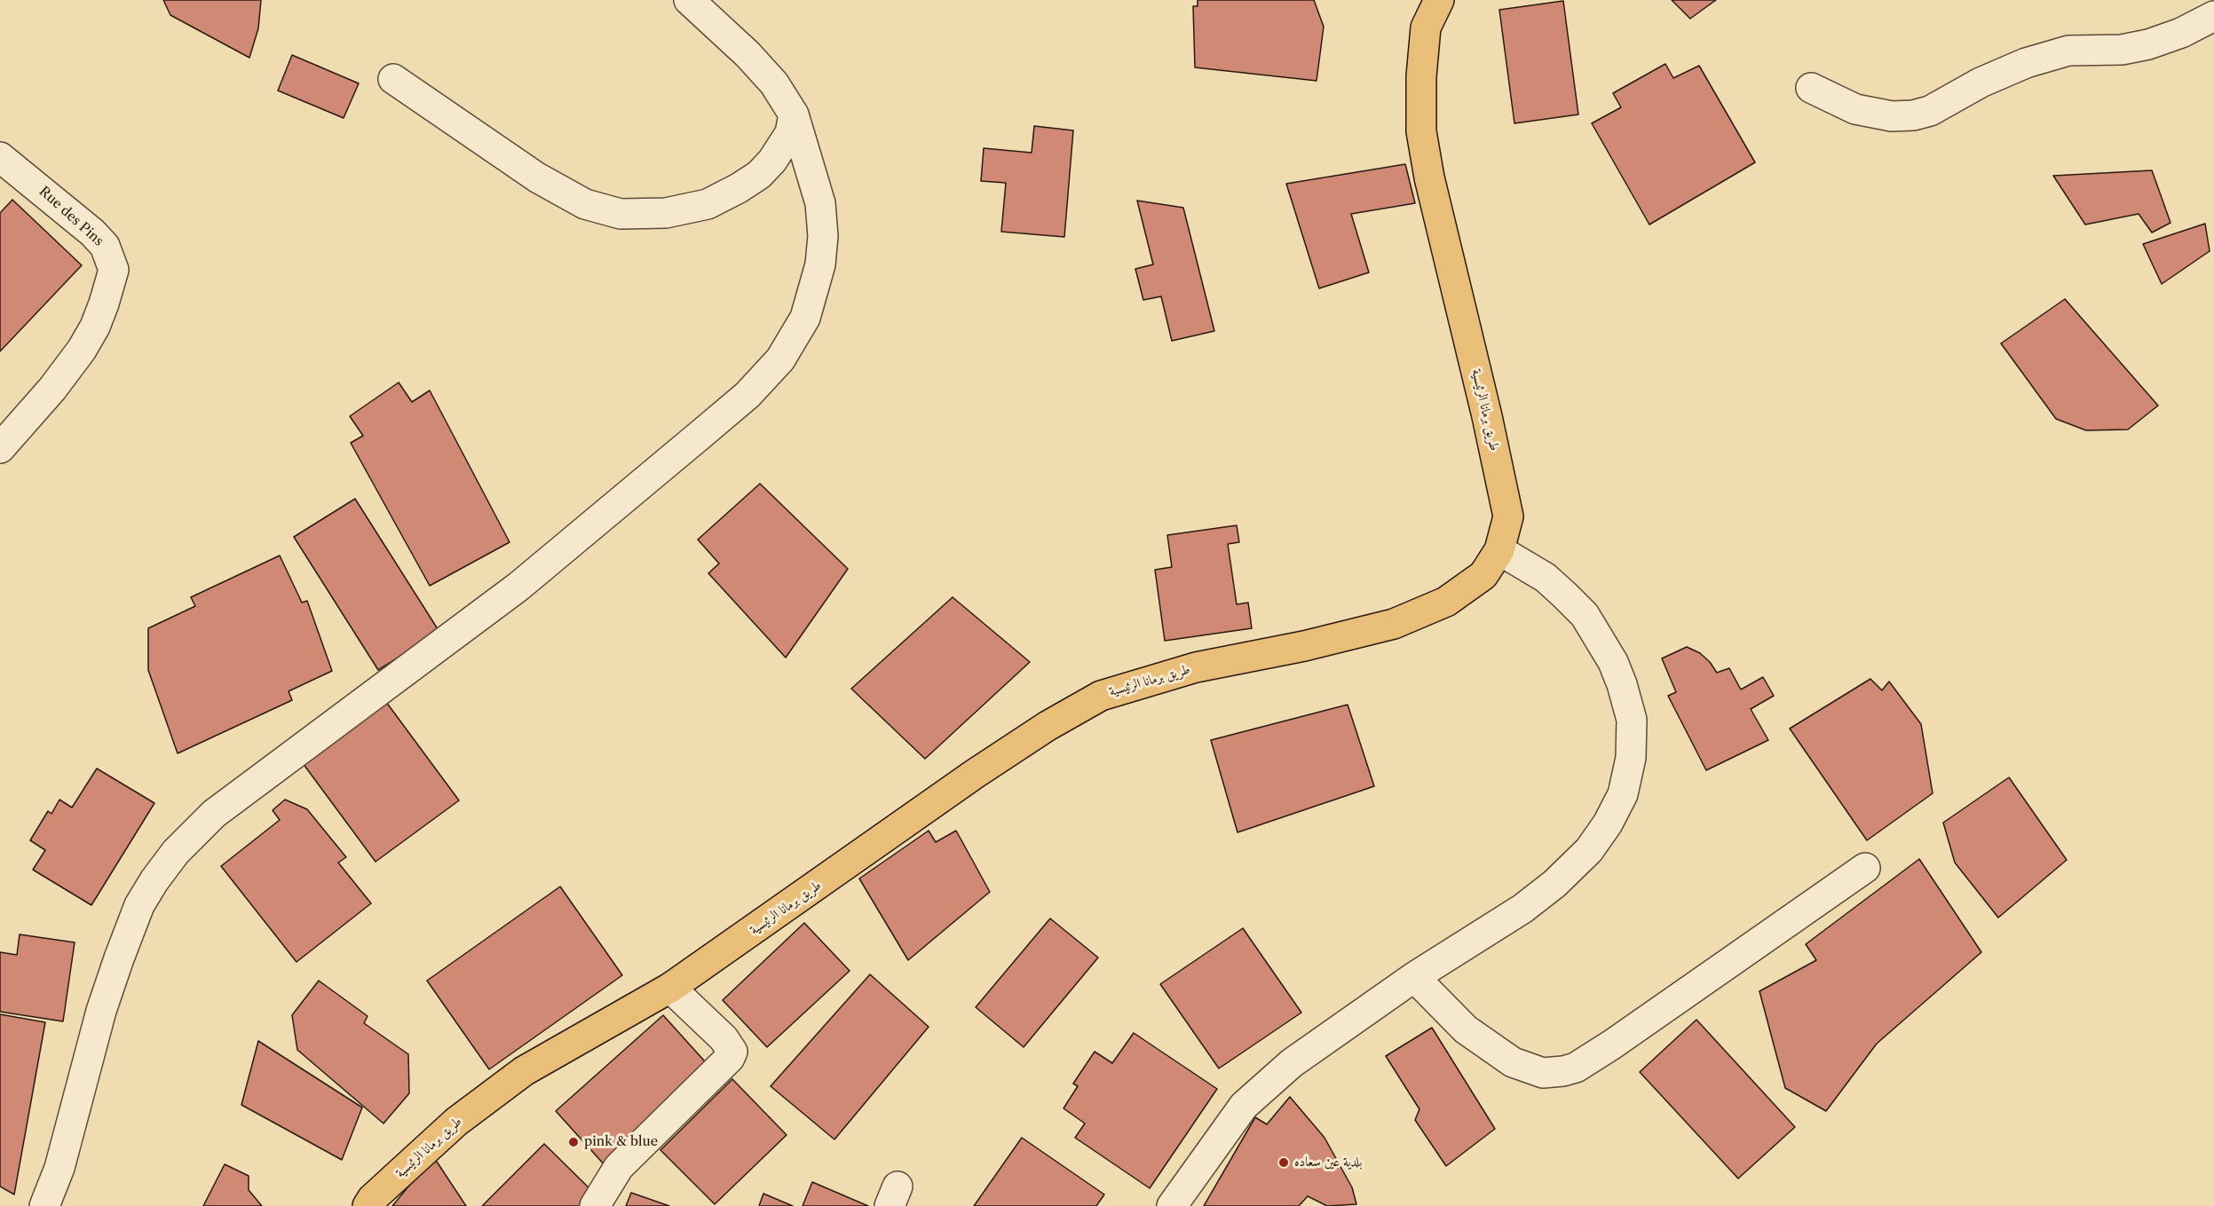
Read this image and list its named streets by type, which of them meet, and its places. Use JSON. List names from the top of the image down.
{
  "streets": {
    "main road": ["طريق برمانا الرئيسية"],
    "street": ["Rue des Pins"]
  },
  "places": ["pink & blue", "بلدية عين سعاده"]
}
